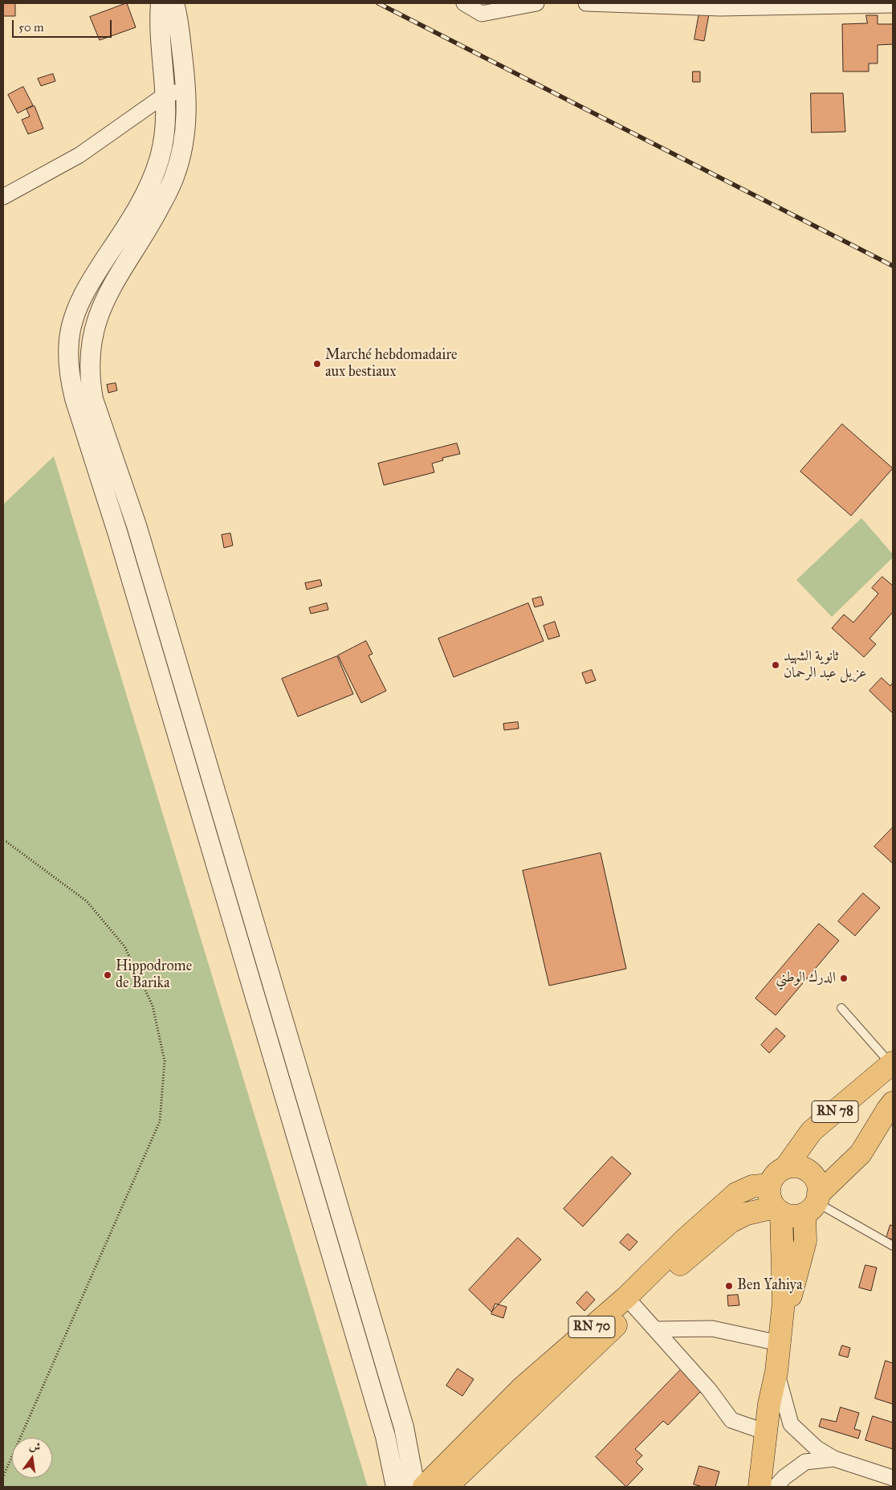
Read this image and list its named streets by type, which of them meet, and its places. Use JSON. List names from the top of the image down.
{
  "streets": {
    "main road": ["RN 78", "RN 70"]
  },
  "crossings": [
    ["RN 78", "RN 70"]
  ],
  "places": [
    "Marché hebdomadaire aux bestiaux",
    "ثانوية الشهيد عزيل عبد الرحمان",
    "Hippodrome de Barika",
    "الدرك الوطني",
    "Ben Yahiya"
  ],
  "scale_bar": "50 m",
  "north": "top"
}
